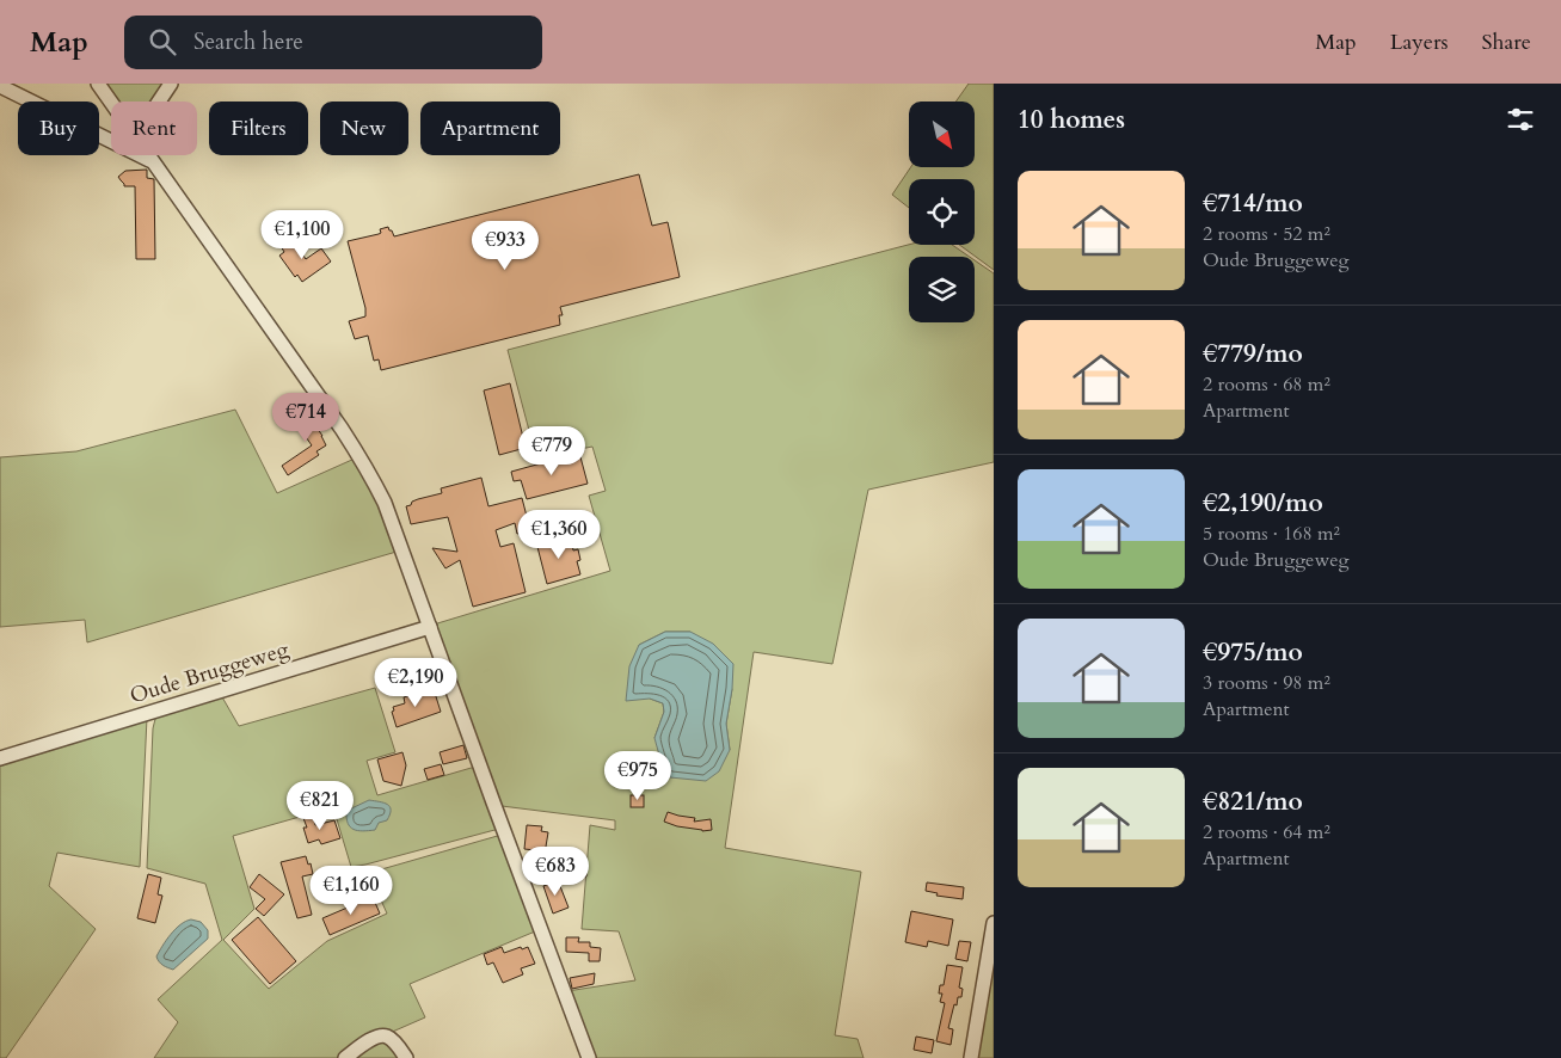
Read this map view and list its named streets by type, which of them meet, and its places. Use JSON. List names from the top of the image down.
{
  "streets": {
    "street": ["Oude Bruggeweg"]
  },
  "north": "bottom right",
  "page": {
    "header": "Map",
    "search": "Search here",
    "nav": ["Map", "Layers", "Share"],
    "heading": "10 homes",
    "chip": [
      "Buy",
      "Rent",
      "Filters",
      "New",
      "Apartment"
    ],
    "list": [
      {
        "name": "€714/mo",
        "note": "2 rooms · 52 m² · Oude Bruggeweg"
      },
      {
        "name": "€779/mo",
        "note": "2 rooms · 68 m² · Apartment"
      },
      {
        "name": "€2,190/mo",
        "note": "5 rooms · 168 m² · Oude Bruggeweg"
      },
      {
        "name": "€975/mo",
        "note": "3 rooms · 98 m² · Apartment"
      },
      {
        "name": "€821/mo",
        "note": "2 rooms · 64 m² · Apartment"
      }
    ],
    "price": [
      "€1,100",
      "€933",
      "€714",
      "€779",
      "€1,360",
      "€2,190",
      "€975",
      "€821",
      "€683",
      "€1,160"
    ]
  }
}
